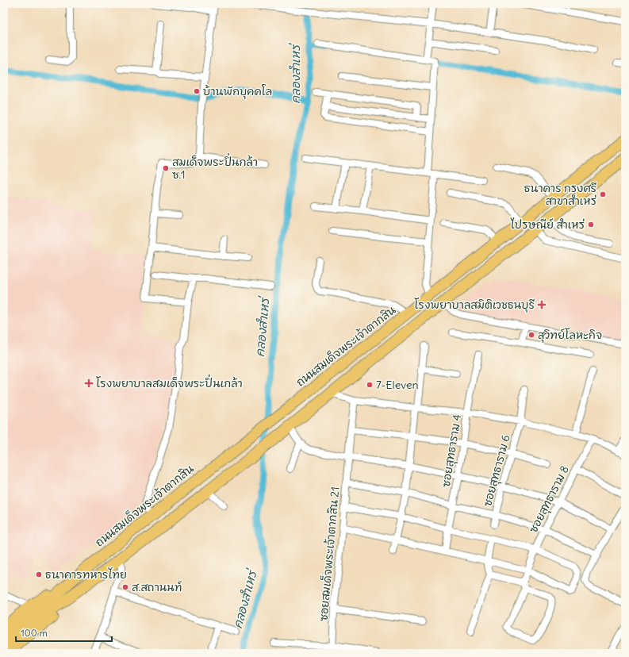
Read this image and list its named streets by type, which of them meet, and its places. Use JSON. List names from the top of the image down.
{
  "streets": {
    "main road": ["ถนนสมเด็จพระเจ้าตากสิน"],
    "street": [
      "ซอยสุทธาราม 4",
      "ซอยสุทธาราม 6",
      "ซอยสุทธาราม 8",
      "ซอยสมเด็จพระเจ้าตากสิน 21"
    ]
  },
  "water": ["คลองสำเหร่"],
  "places": {
    "other": [
      "บ้านพักบุคคโล",
      "สมเด็จพระปิ่นกล้า ซ.1",
      "ธนาคาร กรุงศรี สาขาสำเหร่",
      "ไปรษณีย์ สำเหร่",
      "สุวิทย์โลหะกิจ",
      "7-Eleven",
      "ธนาคารทหารไทย",
      "ส.สถานนท์"
    ],
    "health": ["โรงพยาบาลสมิติเวชธนบุรี", "โรงพยาบาลสมเด็จพระปิ่นเกล้า"]
  },
  "scale_bar": "100 m"
}
